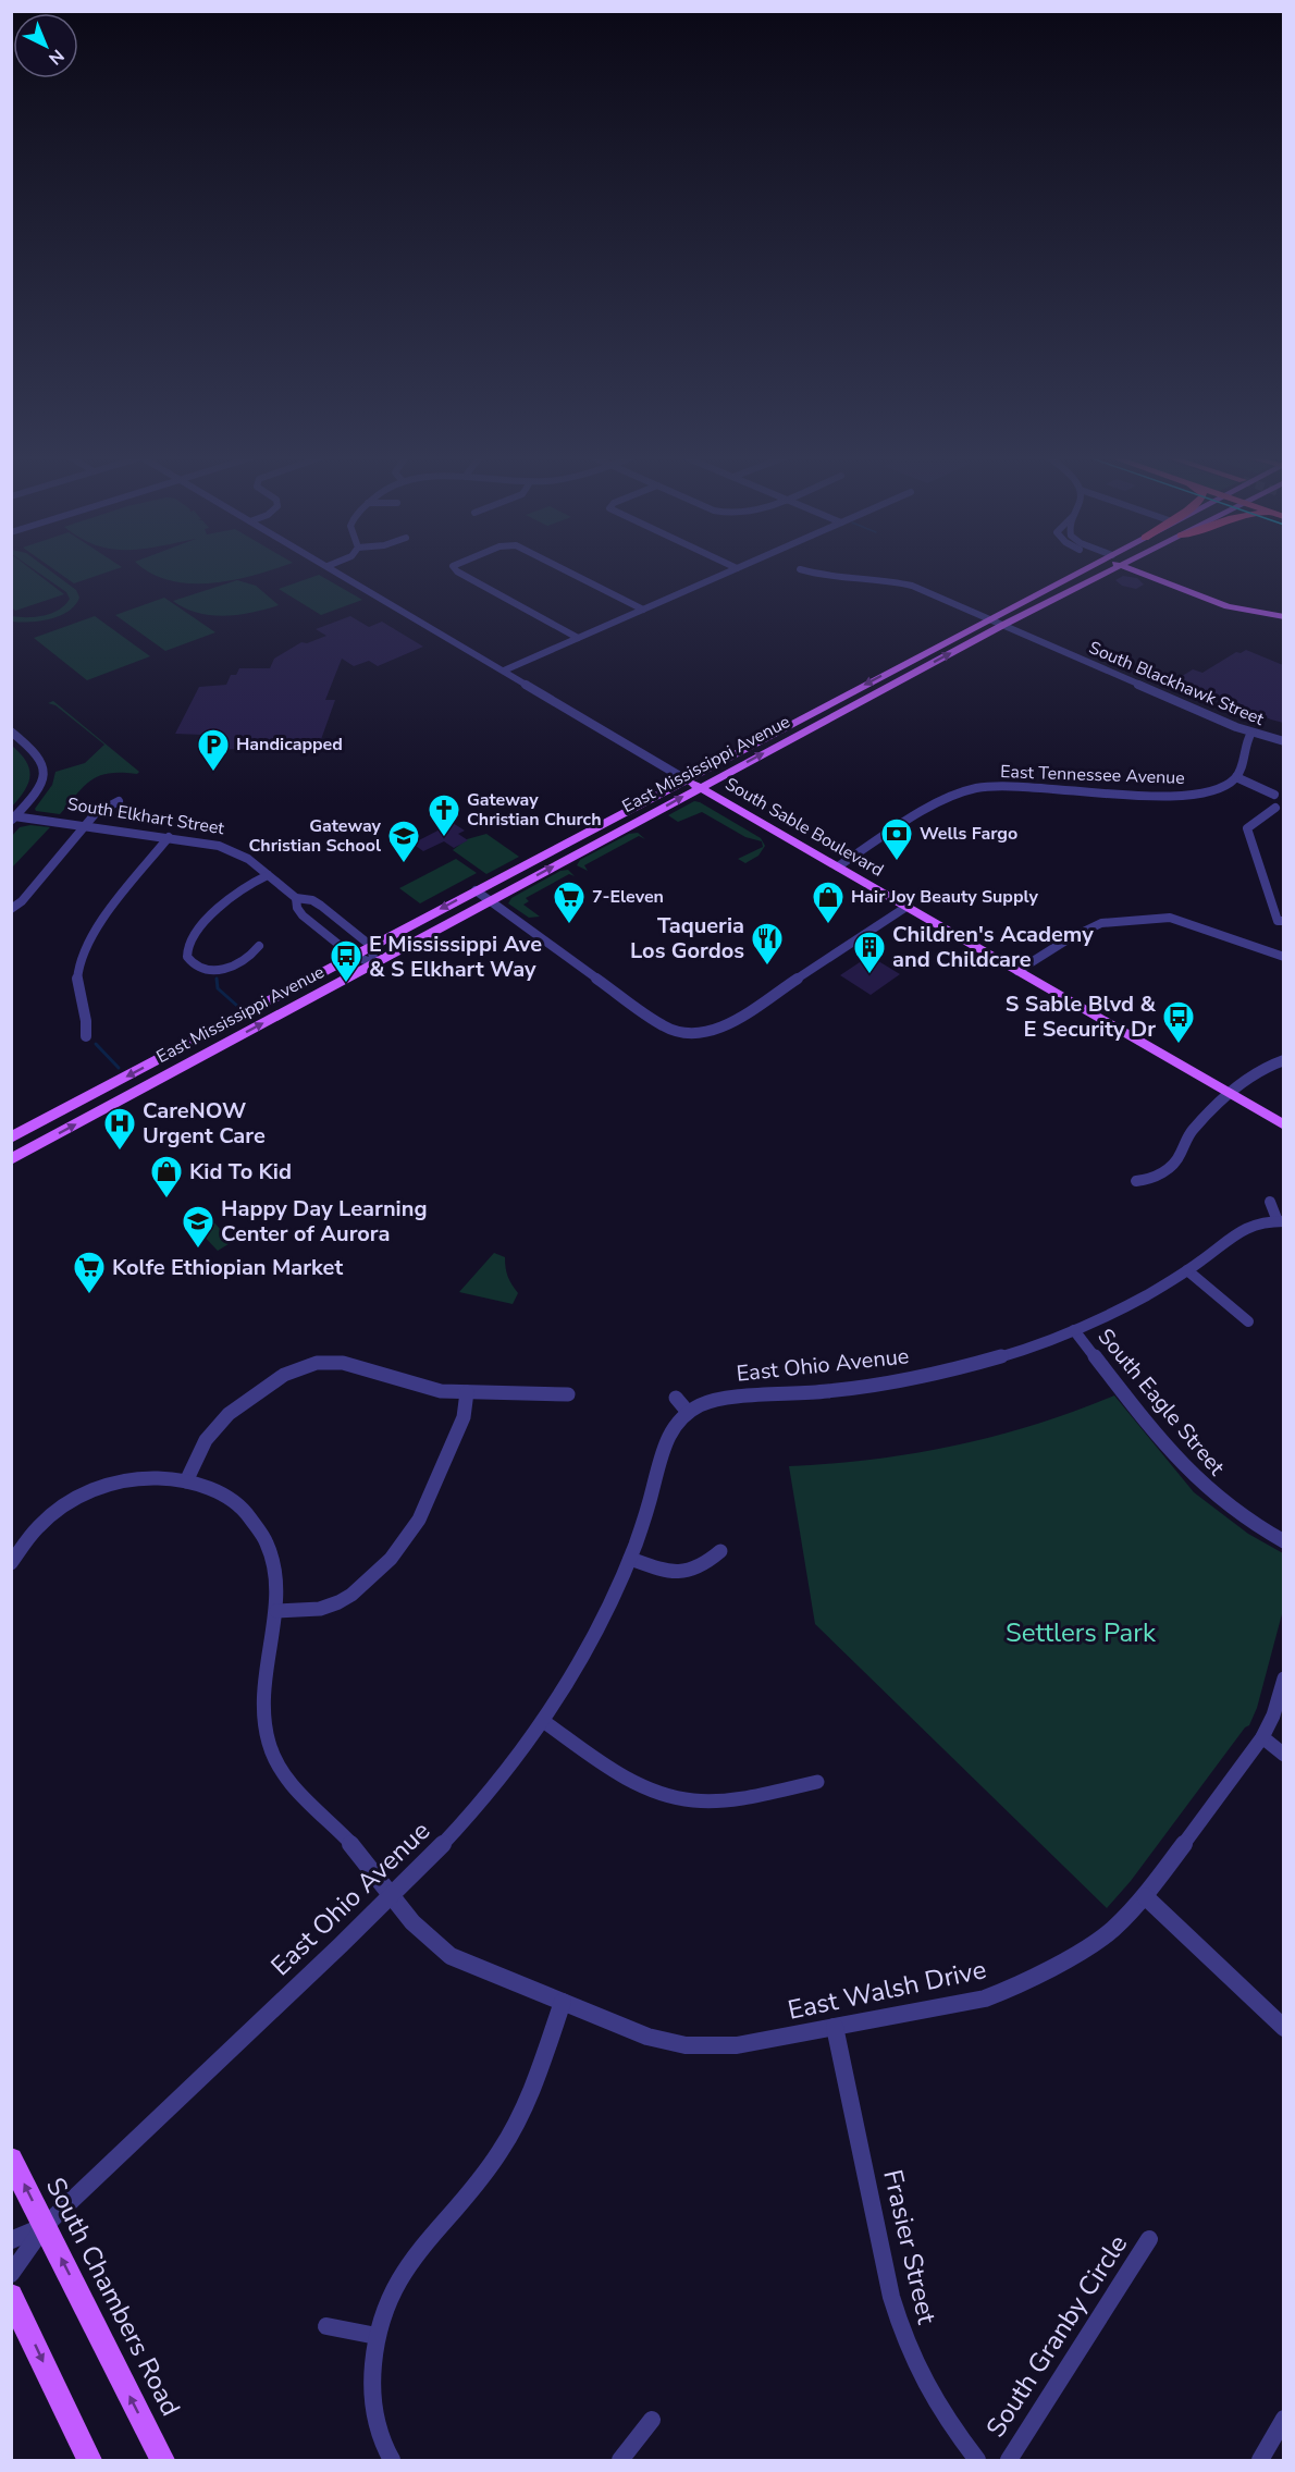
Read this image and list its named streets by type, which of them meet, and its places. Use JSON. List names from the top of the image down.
{
  "streets": {
    "main road": ["East Mississippi Avenue", "South Sable Boulevard", "South Chambers Road"],
    "street": [
      "South Blackhawk Street",
      "East Tennessee Avenue",
      "South Elkhart Street",
      "East Ohio Avenue",
      "South Eagle Street",
      "East Walsh Drive",
      "Frasier Street",
      "South Granby Circle"
    ]
  },
  "crossings": [
    ["South Blackhawk Street", "East Mississippi Avenue"],
    ["East Mississippi Avenue", "South Elkhart Street"],
    ["East Mississippi Avenue", "South Sable Boulevard"],
    ["East Tennessee Avenue", "South Sable Boulevard"],
    ["East Ohio Avenue", "South Eagle Street"],
    ["East Ohio Avenue", "East Walsh Drive"],
    ["East Ohio Avenue", "South Chambers Road"],
    ["East Walsh Drive", "Frasier Street"]
  ],
  "parks": ["Settlers Park"],
  "places": {
    "parking": ["Handicapped"],
    "church": ["Gateway Christian Church"],
    "bank": ["Wells Fargo"],
    "school or university": ["Gateway Christian School", "Happy Day Learning Center of Aurora"],
    "supermarket": ["7-Eleven", "Kolfe Ethiopian Market"],
    "shop": ["Hair Joy Beauty Supply", "Kid To Kid"],
    "restaurant": ["Taqueria Los Gordos"],
    "building": ["Children's Academy and Childcare"],
    "bus stop": ["E Mississippi Ave & S Elkhart Way", "S Sable Blvd & E Security Dr"],
    "hospital": ["CareNOW Urgent Care"]
  },
  "north": "bottom right"
}
